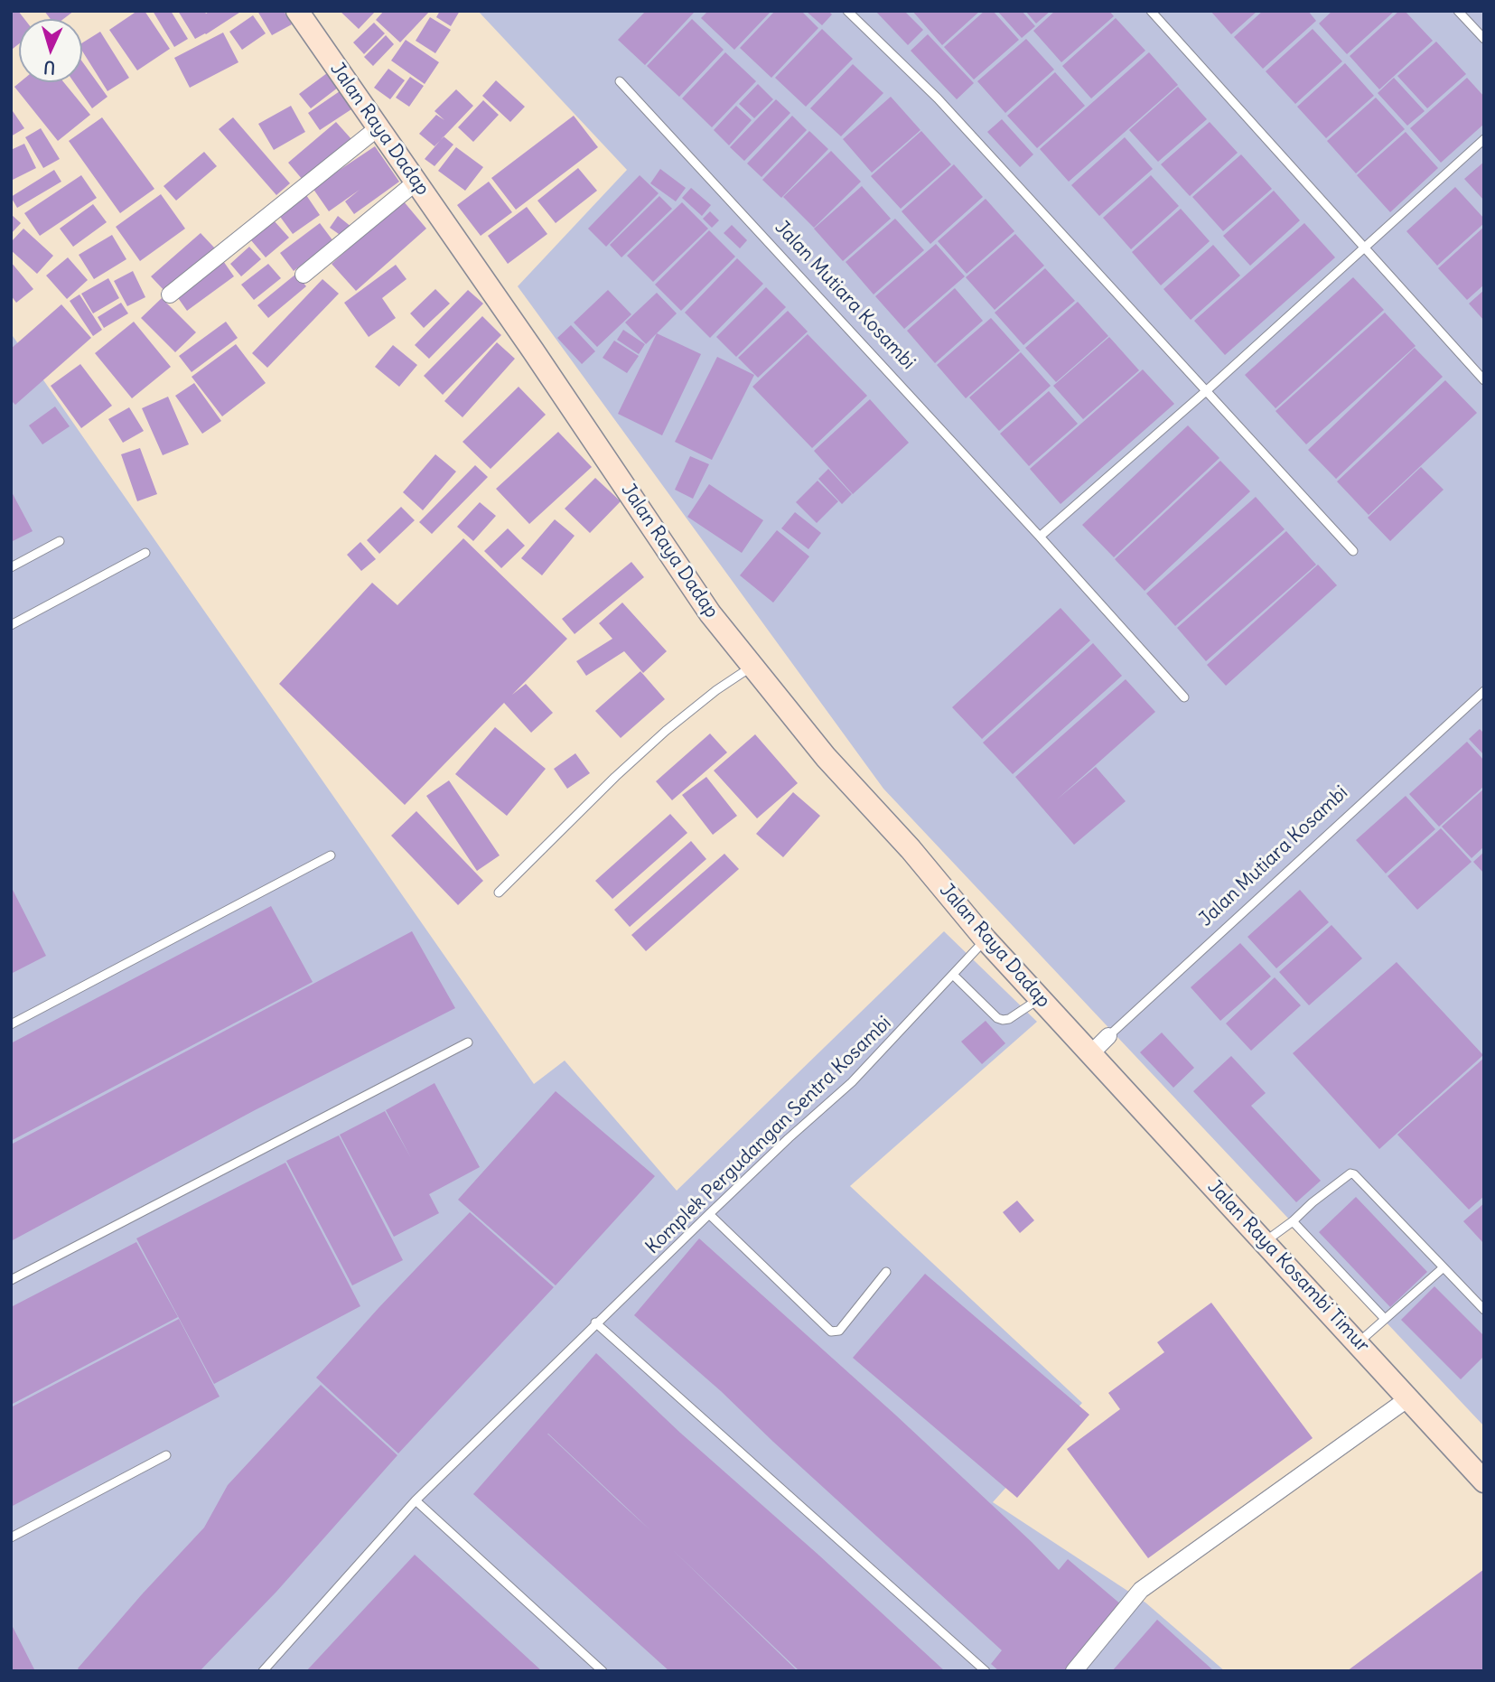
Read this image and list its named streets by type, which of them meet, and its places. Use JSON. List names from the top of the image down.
{
  "streets": {
    "main road": ["Jalan Raya Dadap", "Jalan Raya Kosambi Timur"],
    "street": ["Jalan Mutiara Kosambi"],
    "lane": ["Komplek Pergudangan Sentra Kosambi"]
  },
  "crossings": [
    ["Jalan Raya Dadap", "Jalan Mutiara Kosambi"],
    ["Jalan Raya Dadap", "Komplek Pergudangan Sentra Kosambi"],
    ["Jalan Raya Dadap", "Jalan Raya Kosambi Timur"],
    ["Jalan Mutiara Kosambi", "Jalan Raya Kosambi Timur"]
  ],
  "north": "bottom"
}
